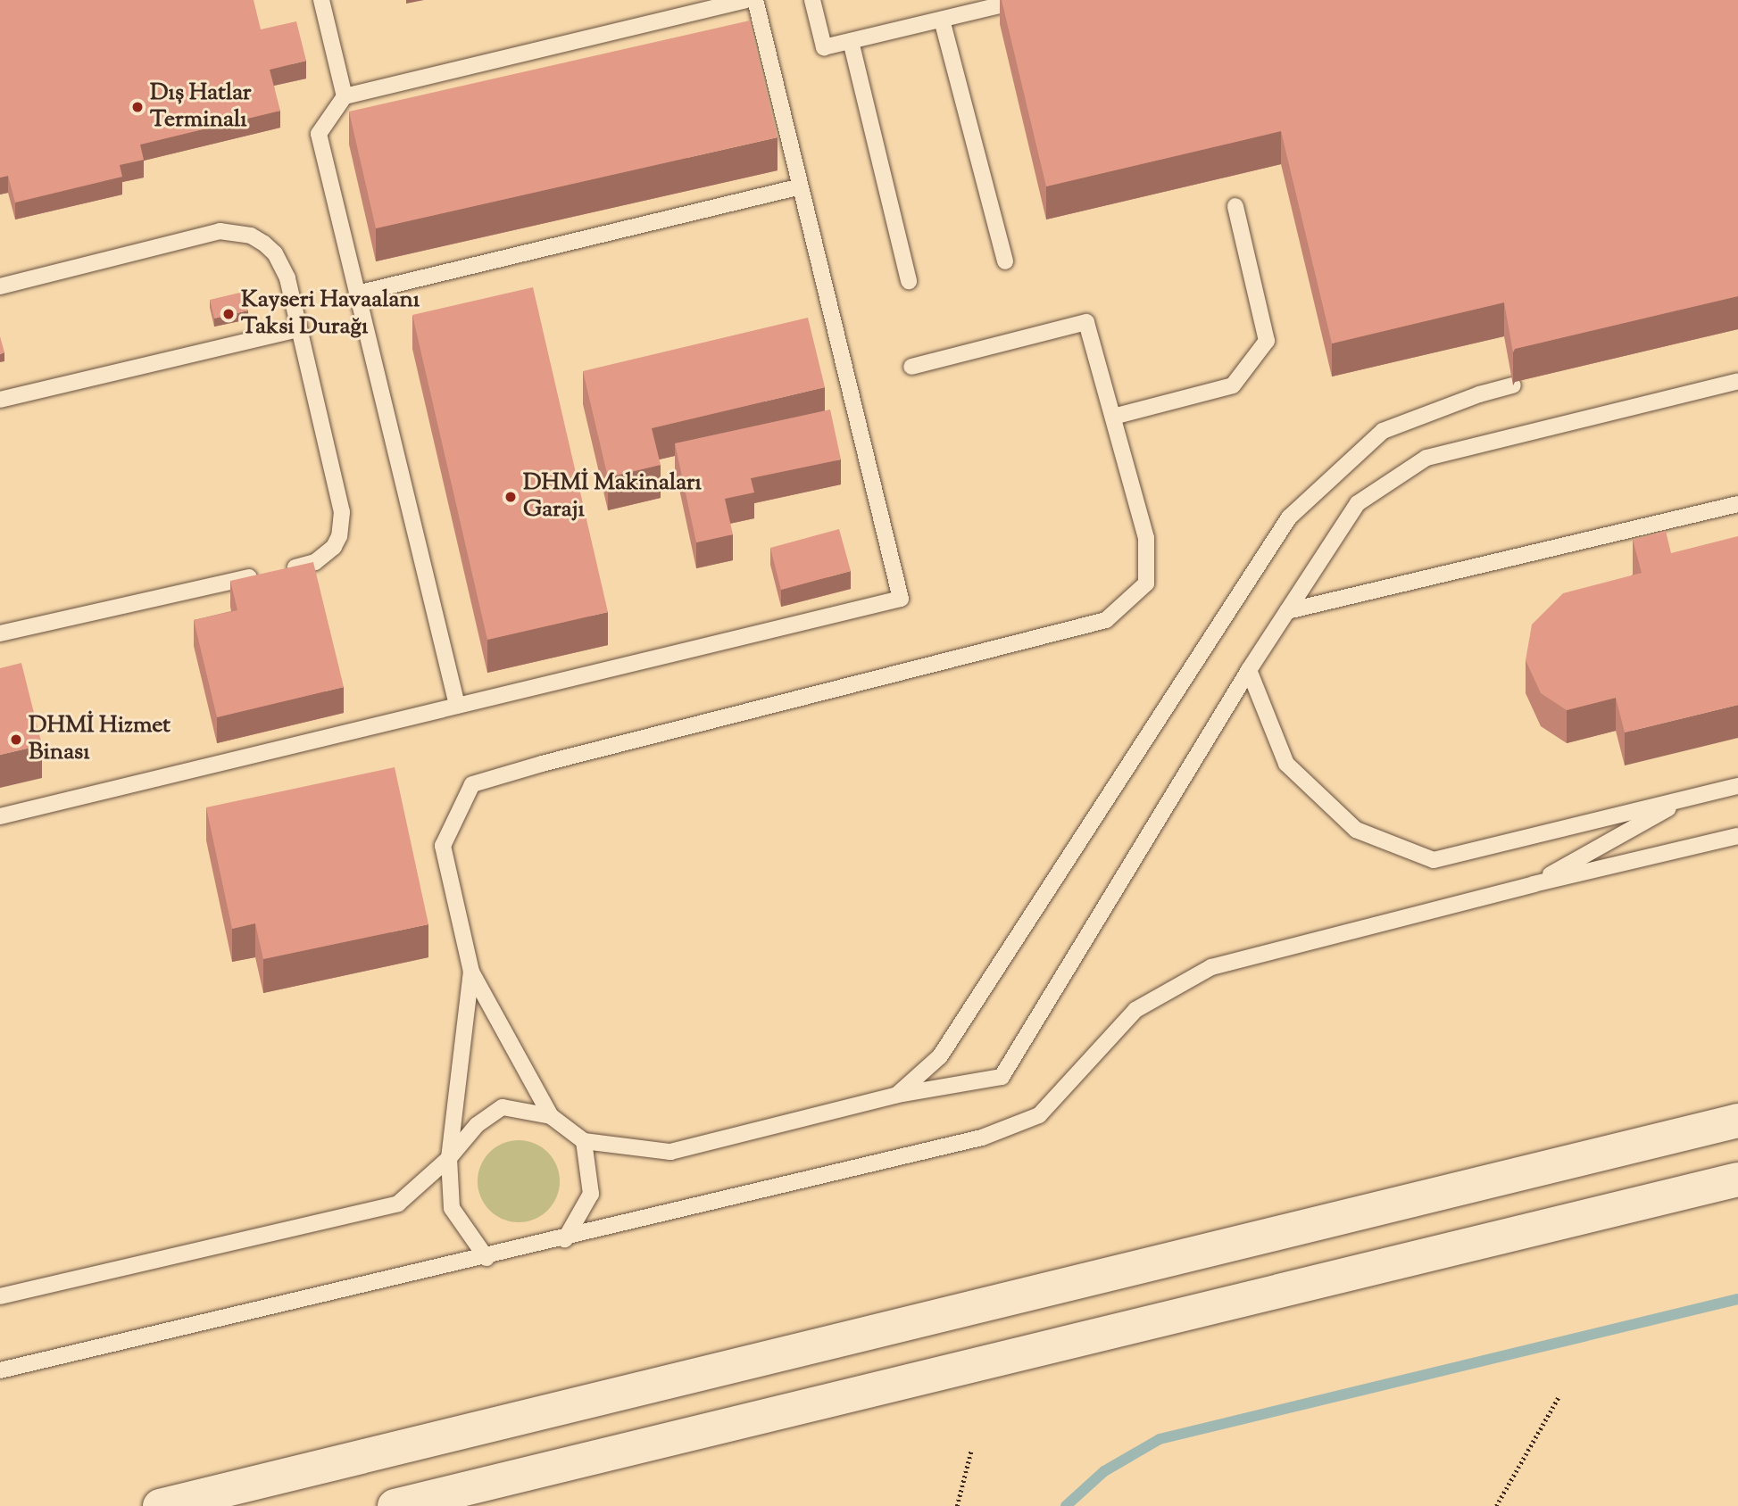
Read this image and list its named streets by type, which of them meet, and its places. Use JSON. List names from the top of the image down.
{
  "places": [
    "Dış Hatlar Terminalı",
    "Kayseri Havaalanı Taksi Durağı",
    "DHMİ Makinaları Garajı",
    "DHMİ Hizmet Binası"
  ]
}
